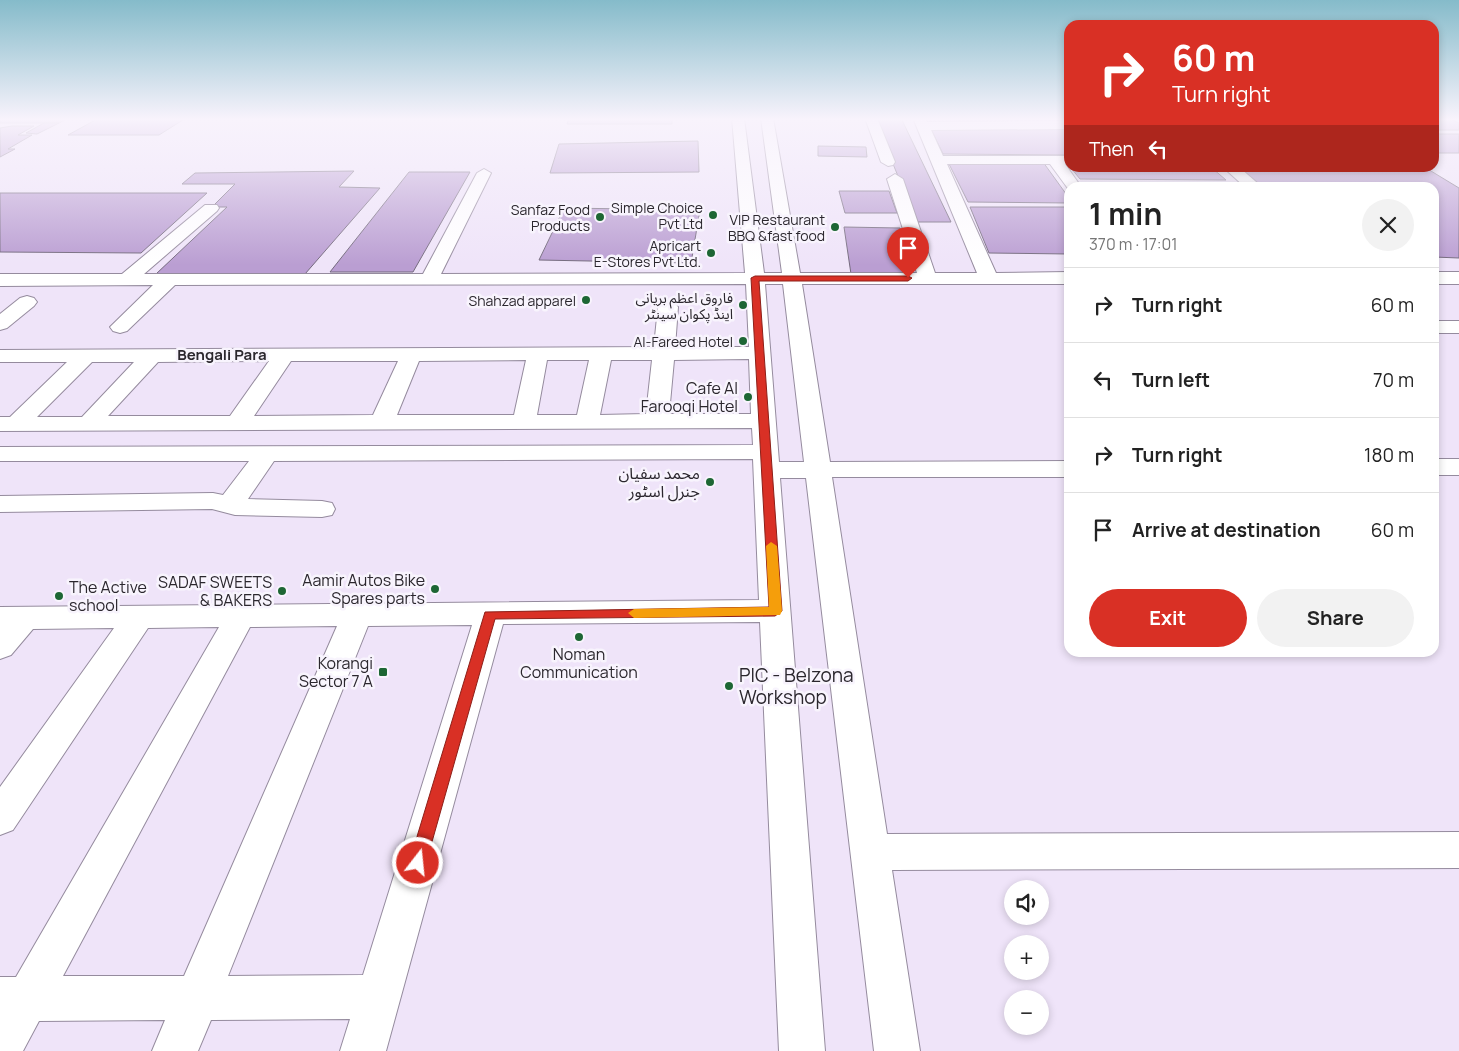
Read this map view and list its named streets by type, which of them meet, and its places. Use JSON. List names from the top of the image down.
{
  "districts": ["Bengali Para"],
  "places": {
    "other": [
      "Simple Choice Pvt Ltd",
      "Sanfaz Food Products",
      "VIP Restaurant BBQ &fast food",
      "Apricart E-Stores Pvt Ltd.",
      "Shahzad apparel",
      "فاروق اعظم بریانی اینڈ پکوان سینٹر",
      "Al-Fareed Hotel",
      "Cafe Al Farooqi Hotel",
      "محمد سفیان جنرل اسٹور",
      "Aamir Autos Bike Spares parts",
      "SADAF SWEETS & BAKERS",
      "The Active school",
      "Noman Communication",
      "PIC - Belzona Workshop"
    ],
    "transit": ["Korangi Sector 7 A"]
  },
  "page": {
    "turn": ["60 m", "Turn right"],
    "then": "Then",
    "heading": ["1 min", "370 m · 17:01"],
    "list": [
      {
        "name": "Turn right",
        "value": "60 m"
      },
      {
        "name": "Turn left",
        "value": "70 m"
      },
      {
        "name": "Turn right",
        "value": "180 m"
      },
      {
        "name": "Arrive at destination",
        "value": "60 m"
      }
    ],
    "buttons": ["Exit", "Share"],
    "map_buttons": ["+", "−"]
  }
}
